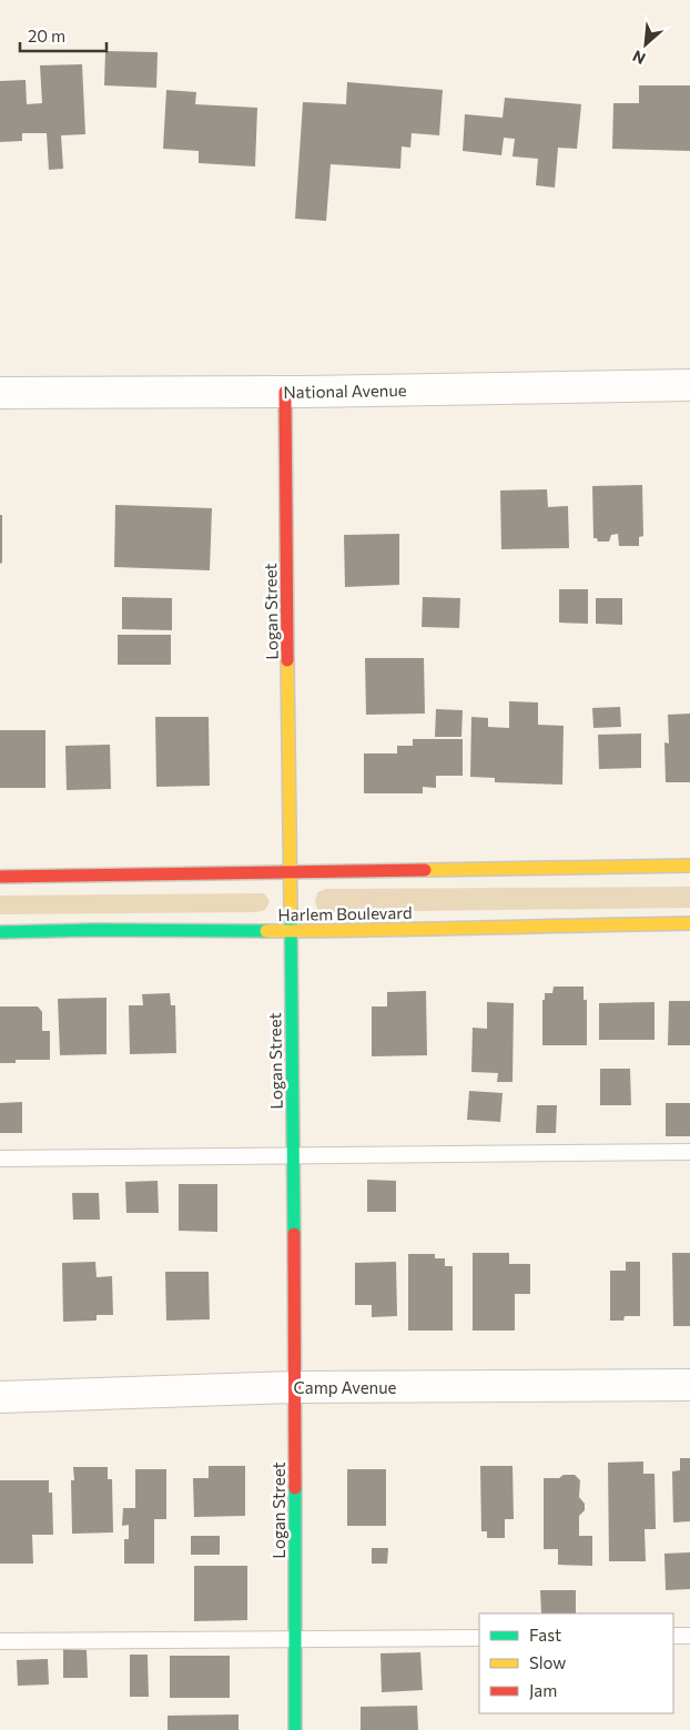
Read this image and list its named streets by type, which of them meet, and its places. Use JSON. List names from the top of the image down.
{
  "streets": {
    "street": [
      "National Avenue",
      "Logan Street",
      "Harlem Boulevard",
      "Camp Avenue"
    ]
  },
  "crossings": [
    ["National Avenue", "Logan Street"],
    ["Logan Street", "Harlem Boulevard"],
    ["Logan Street", "Camp Avenue"]
  ],
  "legend": ["Fast", "Slow", "Jam"],
  "scale_bar": "20 m",
  "north": "bottom left"
}
